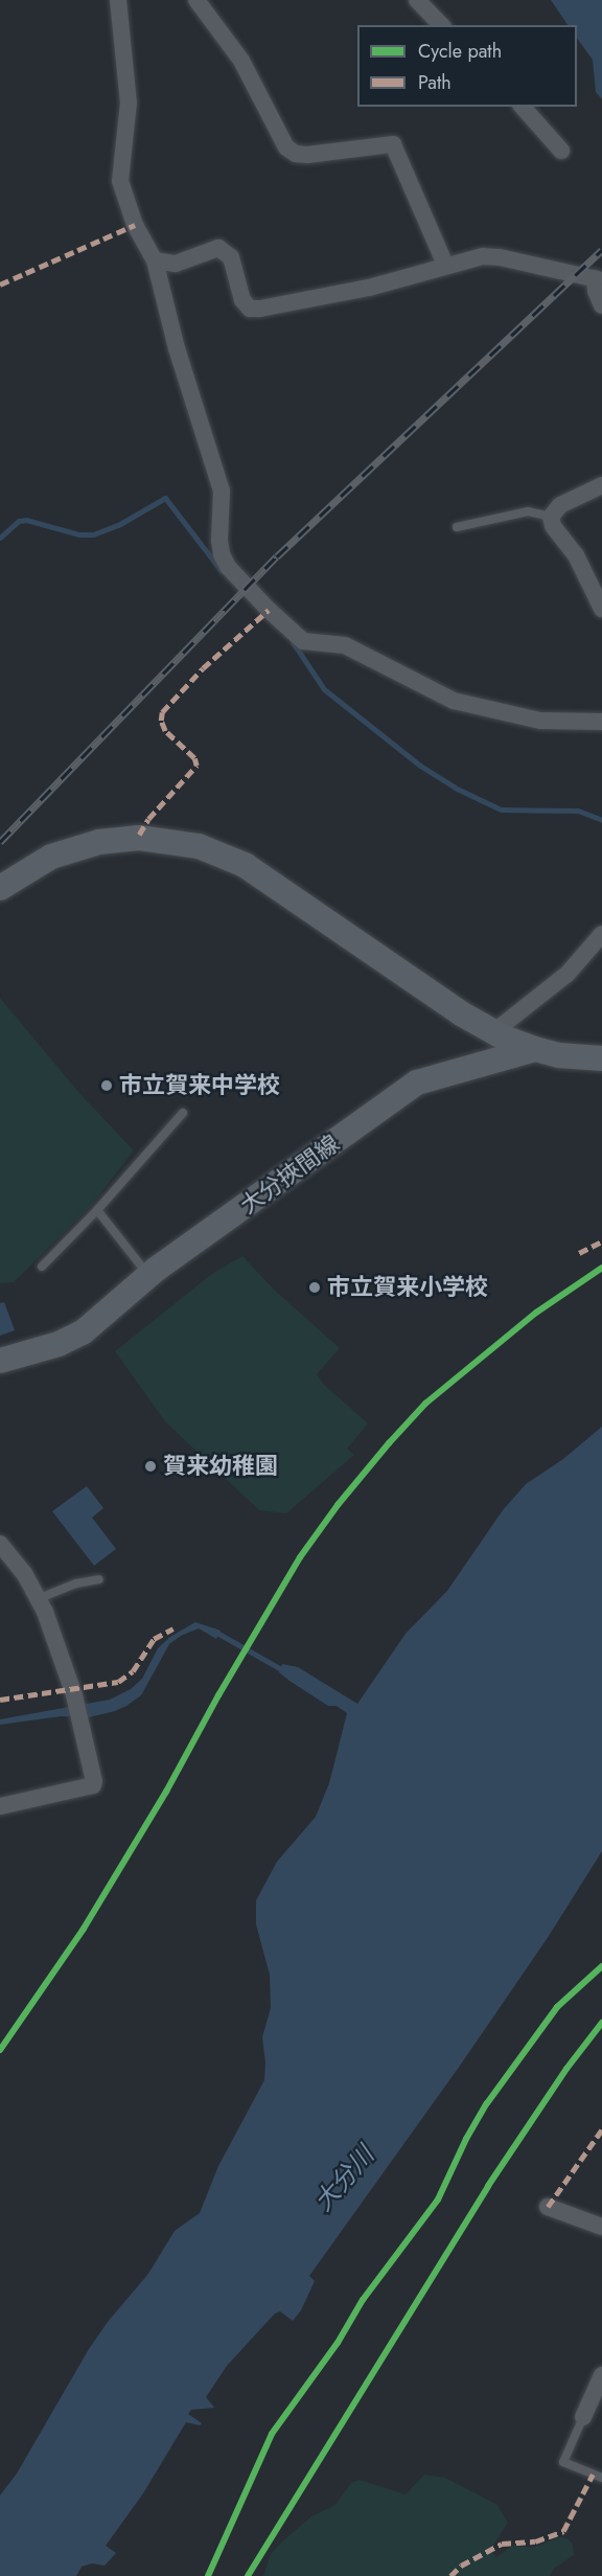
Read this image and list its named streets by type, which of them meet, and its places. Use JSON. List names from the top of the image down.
{
  "streets": {
    "main road": ["大分挾間線"]
  },
  "water": ["大分川"],
  "places": ["市立賀来中学校", "市立賀来小学校", "賀来幼稚園"],
  "legend": ["Cycle path", "Path"]
}
